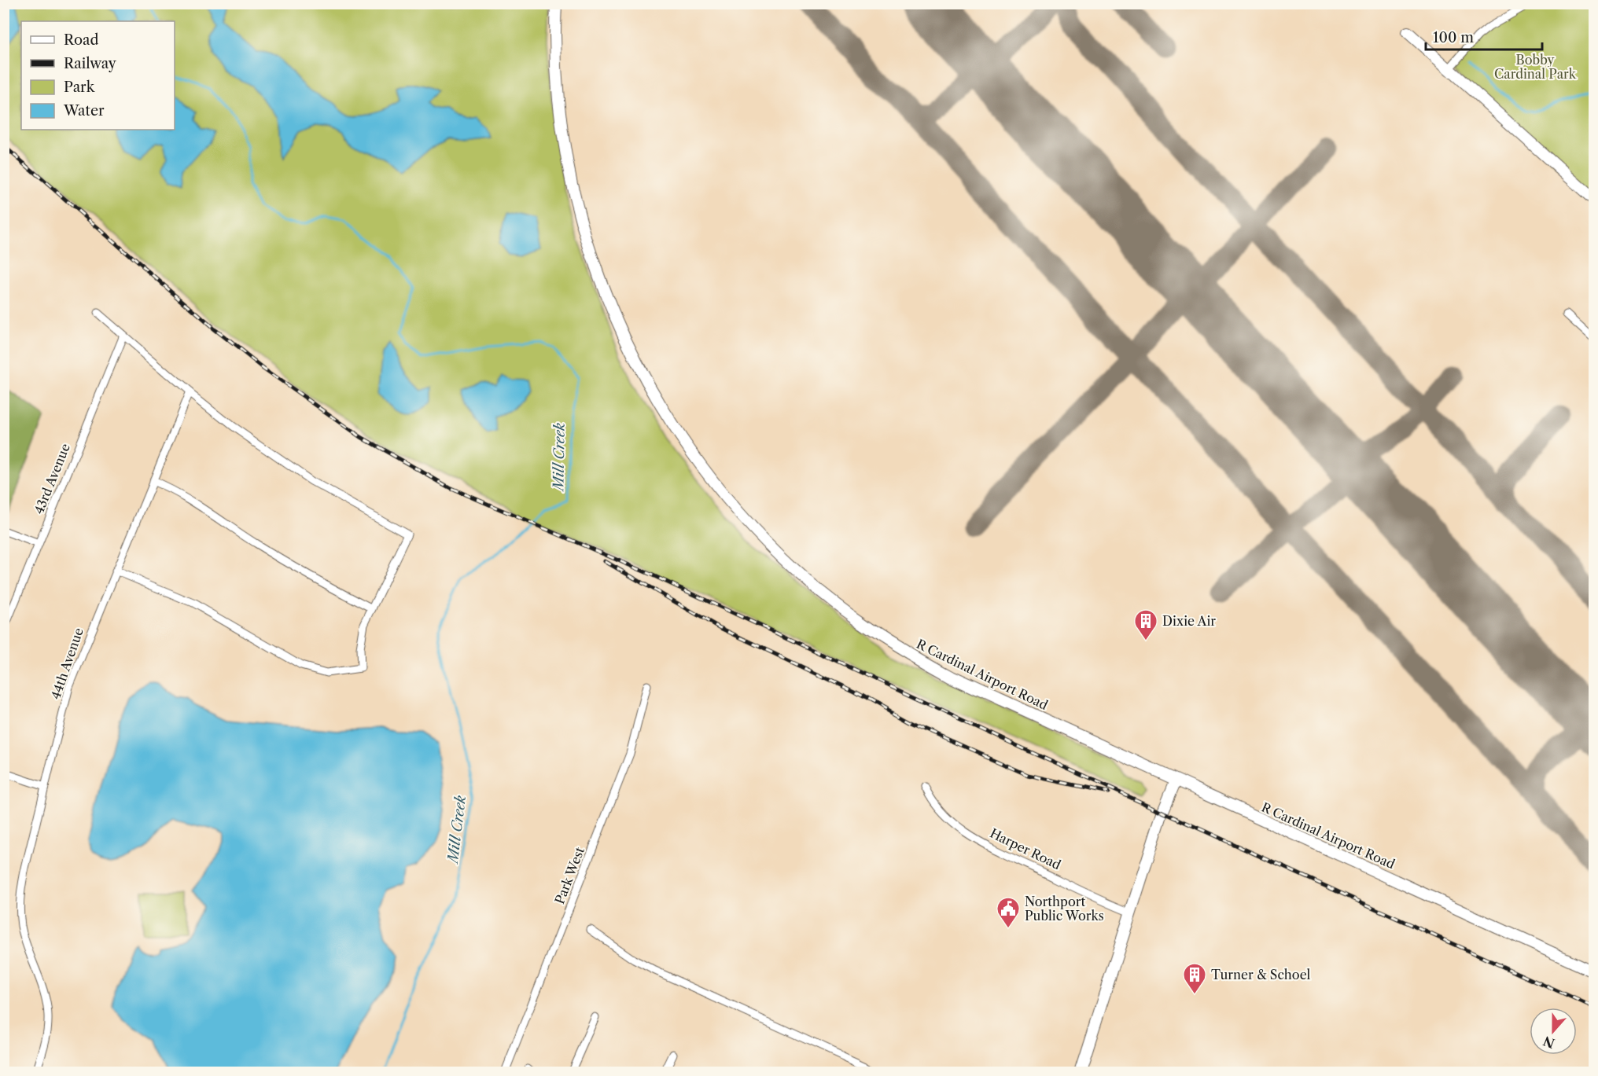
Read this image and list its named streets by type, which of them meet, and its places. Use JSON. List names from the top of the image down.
{
  "streets": {
    "main road": ["R Cardinal Airport Road"],
    "street": [
      "43rd Avenue",
      "44th Avenue",
      "Harper Road",
      "Park West"
    ]
  },
  "water": ["Mill Creek"],
  "parks": ["Bobby Cardinal Park"],
  "places": {
    "building": ["Dixie Air", "Turner & Schoel"],
    "public building": ["Northport Public Works"]
  },
  "legend": [
    "Road",
    "Railway",
    "Park",
    "Water"
  ],
  "scale_bar": "100 m",
  "north": "bottom"
}
